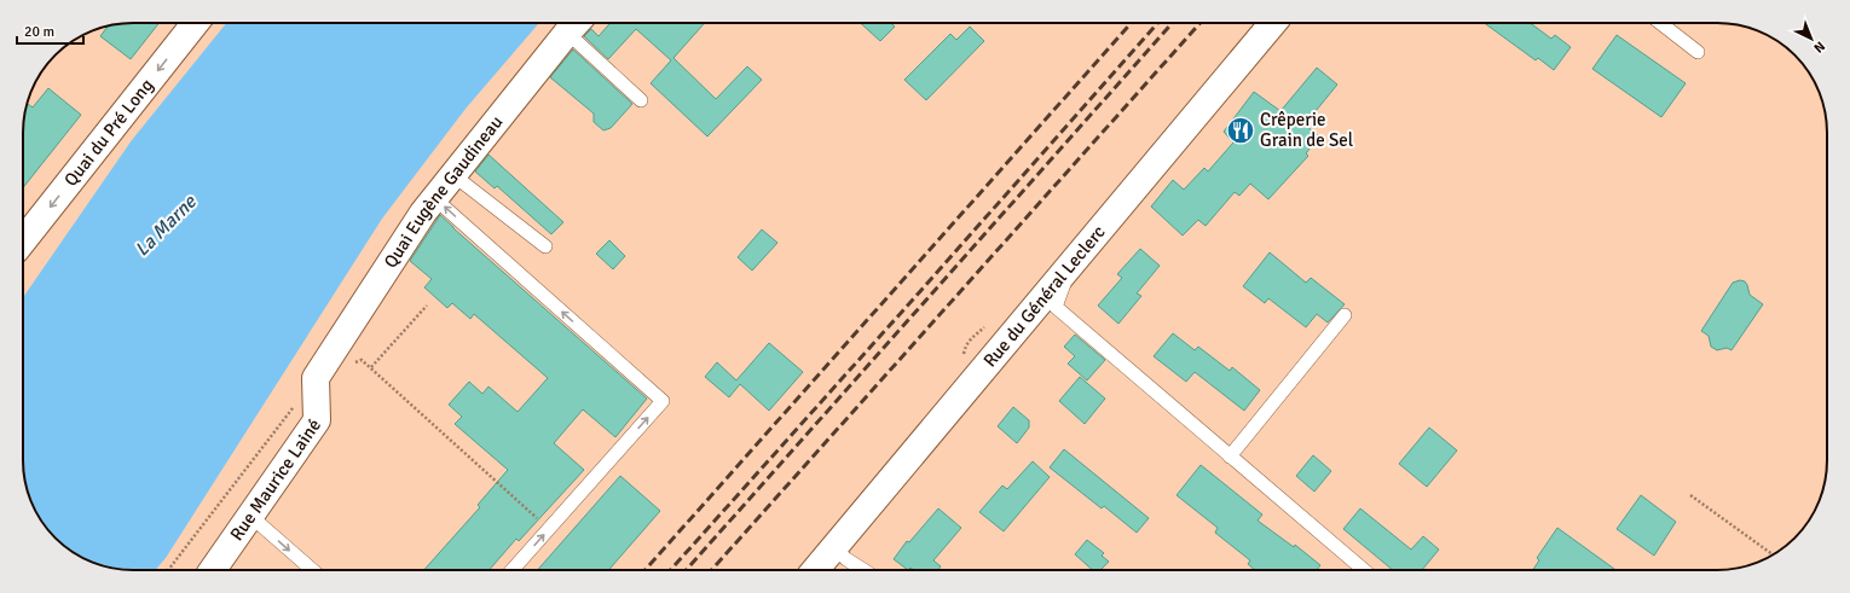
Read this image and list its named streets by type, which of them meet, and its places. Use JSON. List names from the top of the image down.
{
  "streets": {
    "street": [
      "Quai du Pré Long",
      "Quai Eugène Gaudineau",
      "Rue du Général Leclerc",
      "Rue Maurice Lainé"
    ]
  },
  "crossings": [
    ["Quai Eugène Gaudineau", "Rue Maurice Lainé"]
  ],
  "one_way": ["Quai du Pré Long"],
  "water": ["La Marne"],
  "places": {
    "restaurant": ["Crêperie Grain de Sel"]
  },
  "scale_bar": "20 m",
  "north": "bottom right"
}
